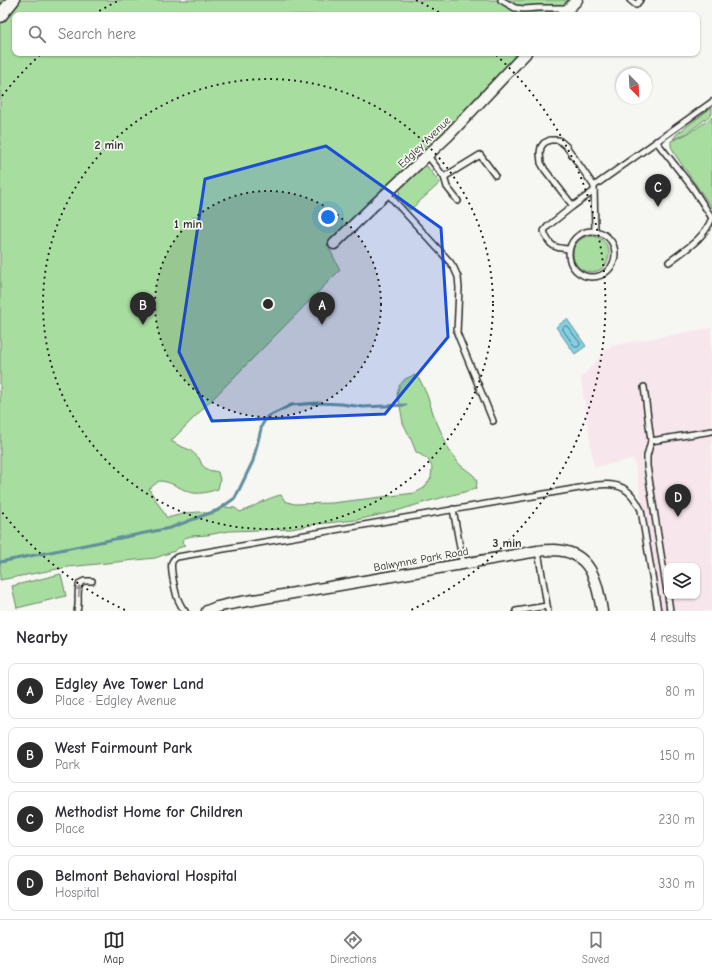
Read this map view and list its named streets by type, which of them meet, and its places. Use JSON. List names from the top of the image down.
{
  "streets": {
    "street": ["Edgley Avenue", "Balwynne Park Road"]
  },
  "north": "bottom right",
  "page": {
    "search": "Search here",
    "pins": [
      "C",
      "A",
      "B",
      "D"
    ],
    "heading": ["Nearby", "4 results"],
    "list": [
      {
        "mark": "A",
        "name": "Edgley Ave Tower Land",
        "note": "Place · Edgley Avenue",
        "value": "80 m"
      },
      {
        "mark": "B",
        "name": "West Fairmount Park",
        "note": "Park",
        "value": "150 m"
      },
      {
        "mark": "C",
        "name": "Methodist Home for Children",
        "note": "Place",
        "value": "230 m"
      },
      {
        "mark": "D",
        "name": "Belmont Behavioral Hospital",
        "note": "Hospital",
        "value": "330 m"
      }
    ],
    "nav": ["Map", "Directions", "Saved"]
  },
  "rings": ["2 min", "1 min", "3 min"]
}
